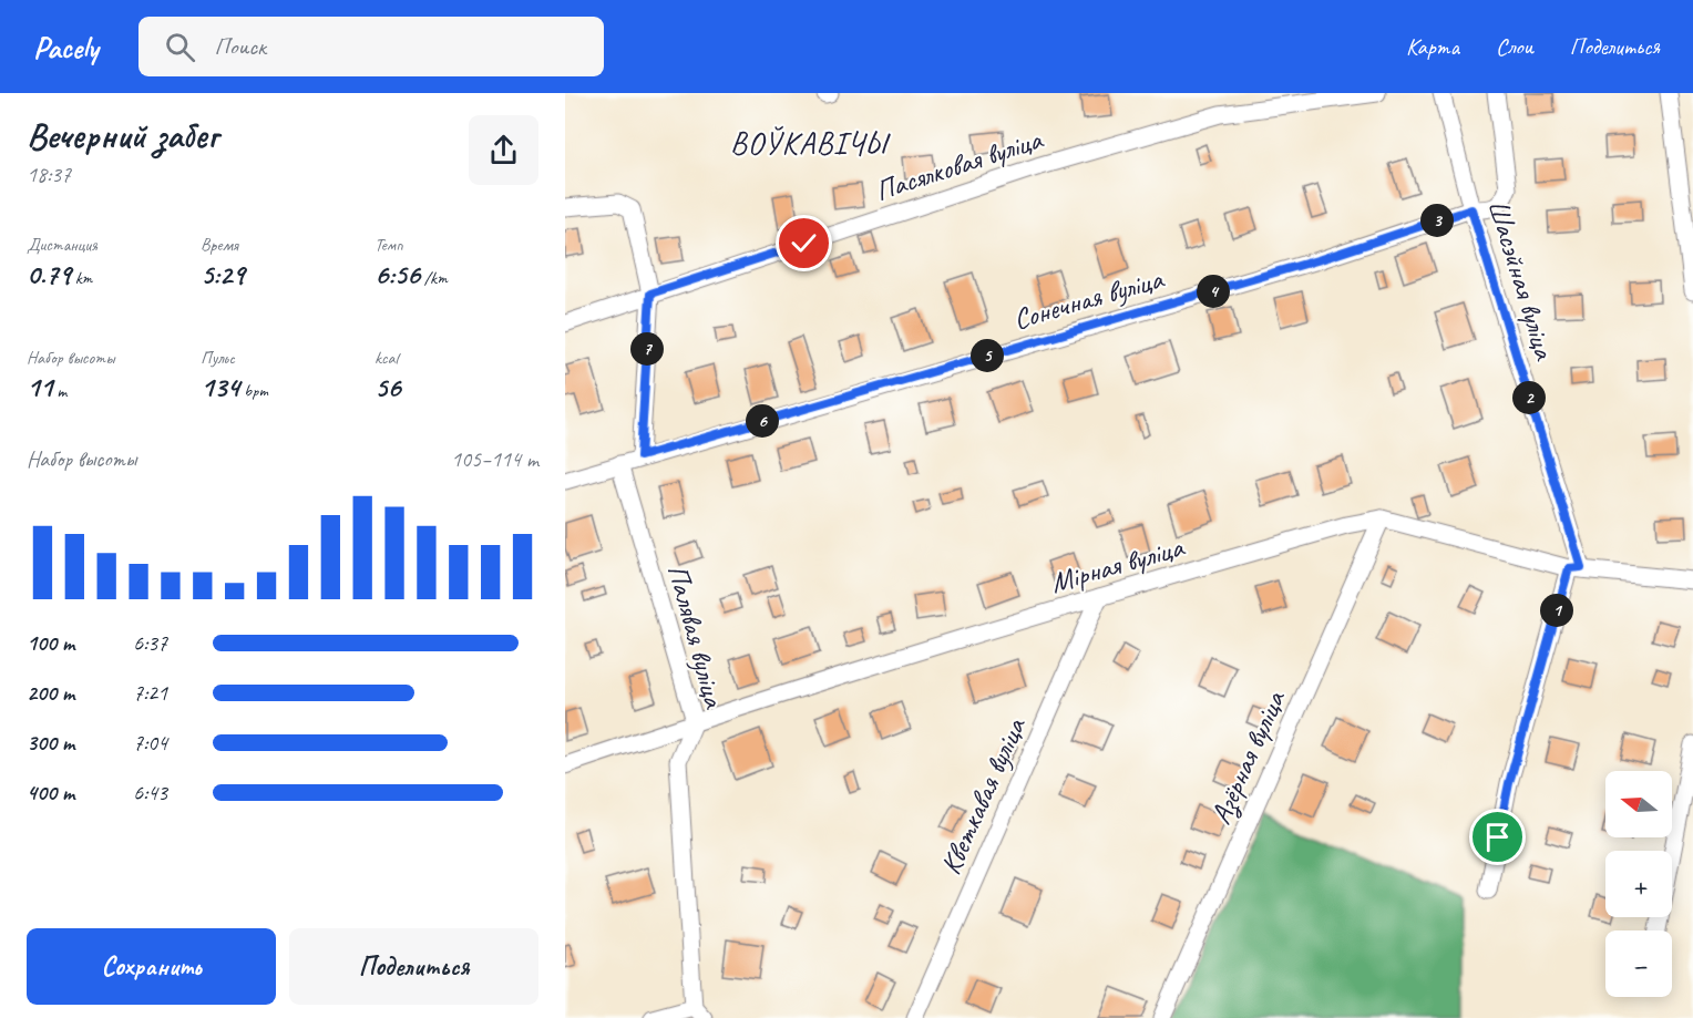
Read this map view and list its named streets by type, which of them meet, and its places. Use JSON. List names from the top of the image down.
{
  "streets": {
    "street": [
      "Пасялковая вуліца",
      "Шасэйная вуліца",
      "Сонечная вуліца",
      "Мірная вуліца",
      "Палявая вуліца",
      "Азёрная вуліца",
      "Кветкавая вуліца"
    ]
  },
  "crossings": [
    ["Шасэйная вуліца", "Сонечная вуліца"],
    ["Шасэйная вуліца", "Мірная вуліца"],
    ["Сонечная вуліца", "Палявая вуліца"],
    ["Мірная вуліца", "Палявая вуліца"],
    ["Мірная вуліца", "Азёрная вуліца"],
    ["Мірная вуліца", "Кветкавая вуліца"]
  ],
  "districts": ["ВОЎКАВІЧЫ"],
  "north": "left",
  "page": {
    "header": "Pacely",
    "search": "Поиск",
    "nav": ["Карта", "Слои", "Поделиться"],
    "heading": ["Вечерний забег", "18:37"],
    "pins": [
      "3",
      "4",
      "7",
      "5",
      "2",
      "6",
      "1"
    ],
    "stats": [
      ["Дистанция", "0.79 km"],
      ["Время", "5:29"],
      ["Темп", "6:56 /km"],
      ["Набор высоты", "11 m"],
      ["Пульс", "134 bpm"],
      ["kcal", "56"]
    ],
    "chart": ["Набор высоты", "105–114 m"],
    "list": [
      {
        "name": "100 m",
        "note": "6:37"
      },
      {
        "name": "200 m",
        "note": "7:21"
      },
      {
        "name": "300 m",
        "note": "7:04"
      },
      {
        "name": "400 m",
        "note": "6:43"
      }
    ],
    "map_buttons": ["+", "−"],
    "buttons": ["Сохранить", "Поделиться"]
  }
}
